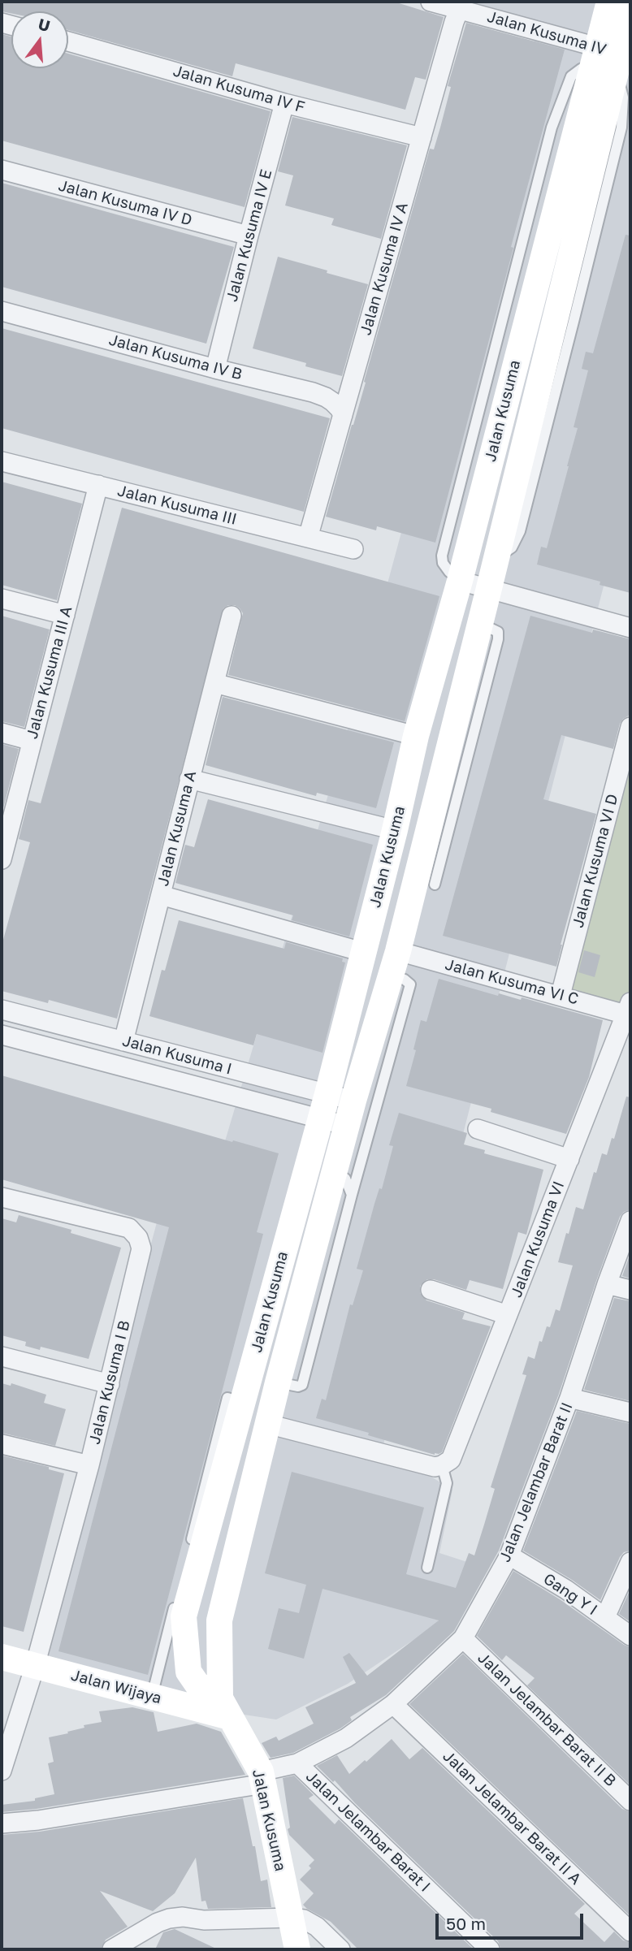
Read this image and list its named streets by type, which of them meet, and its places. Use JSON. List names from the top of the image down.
{
  "streets": {
    "street": [
      "Jalan Kusuma IV",
      "Jalan Kusuma IV F",
      "Jalan Kusuma IV D",
      "Jalan Kusuma IV E",
      "Jalan Kusuma IV A",
      "Jalan Kusuma IV B",
      "Jalan Kusuma",
      "Jalan Kusuma III",
      "Jalan Kusuma III A",
      "Jalan Kusuma A",
      "Jalan Kusuma VI D",
      "Jalan Kusuma VI C",
      "Jalan Kusuma I",
      "Jalan Kusuma VI",
      "Jalan Kusuma I B",
      "Jalan Jelambar Barat II",
      "Gang Y I",
      "Jalan Wijaya",
      "Jalan Jelambar Barat II B",
      "Jalan Jelambar Barat II A",
      "Jalan Jelambar Barat I"
    ]
  },
  "crossings": [
    ["Jalan Kusuma IV", "Jalan Kusuma IV A"],
    ["Jalan Kusuma IV", "Jalan Kusuma"],
    ["Jalan Kusuma IV F", "Jalan Kusuma IV E"],
    ["Jalan Kusuma IV F", "Jalan Kusuma IV A"],
    ["Jalan Kusuma IV D", "Jalan Kusuma IV E"],
    ["Jalan Kusuma IV E", "Jalan Kusuma IV B"],
    ["Jalan Kusuma IV A", "Jalan Kusuma IV B"],
    ["Jalan Kusuma IV A", "Jalan Kusuma III"],
    ["Jalan Kusuma", "Jalan Kusuma VI C"],
    ["Jalan Kusuma", "Jalan Kusuma I"],
    ["Jalan Kusuma", "Jalan Wijaya"],
    ["Jalan Kusuma", "Jalan Jelambar Barat I"],
    ["Jalan Kusuma III", "Jalan Kusuma III A"],
    ["Jalan Kusuma A", "Jalan Kusuma I"],
    ["Jalan Kusuma VI D", "Jalan Kusuma VI C"],
    ["Jalan Kusuma VI C", "Jalan Kusuma VI"],
    ["Jalan Kusuma I B", "Jalan Wijaya"],
    ["Jalan Jelambar Barat II", "Gang Y I"],
    ["Jalan Jelambar Barat II", "Jalan Jelambar Barat II B"],
    ["Jalan Jelambar Barat II", "Jalan Jelambar Barat II A"],
    ["Jalan Jelambar Barat II", "Jalan Jelambar Barat I"]
  ],
  "scale_bar": "50 m",
  "north": "top"
}
